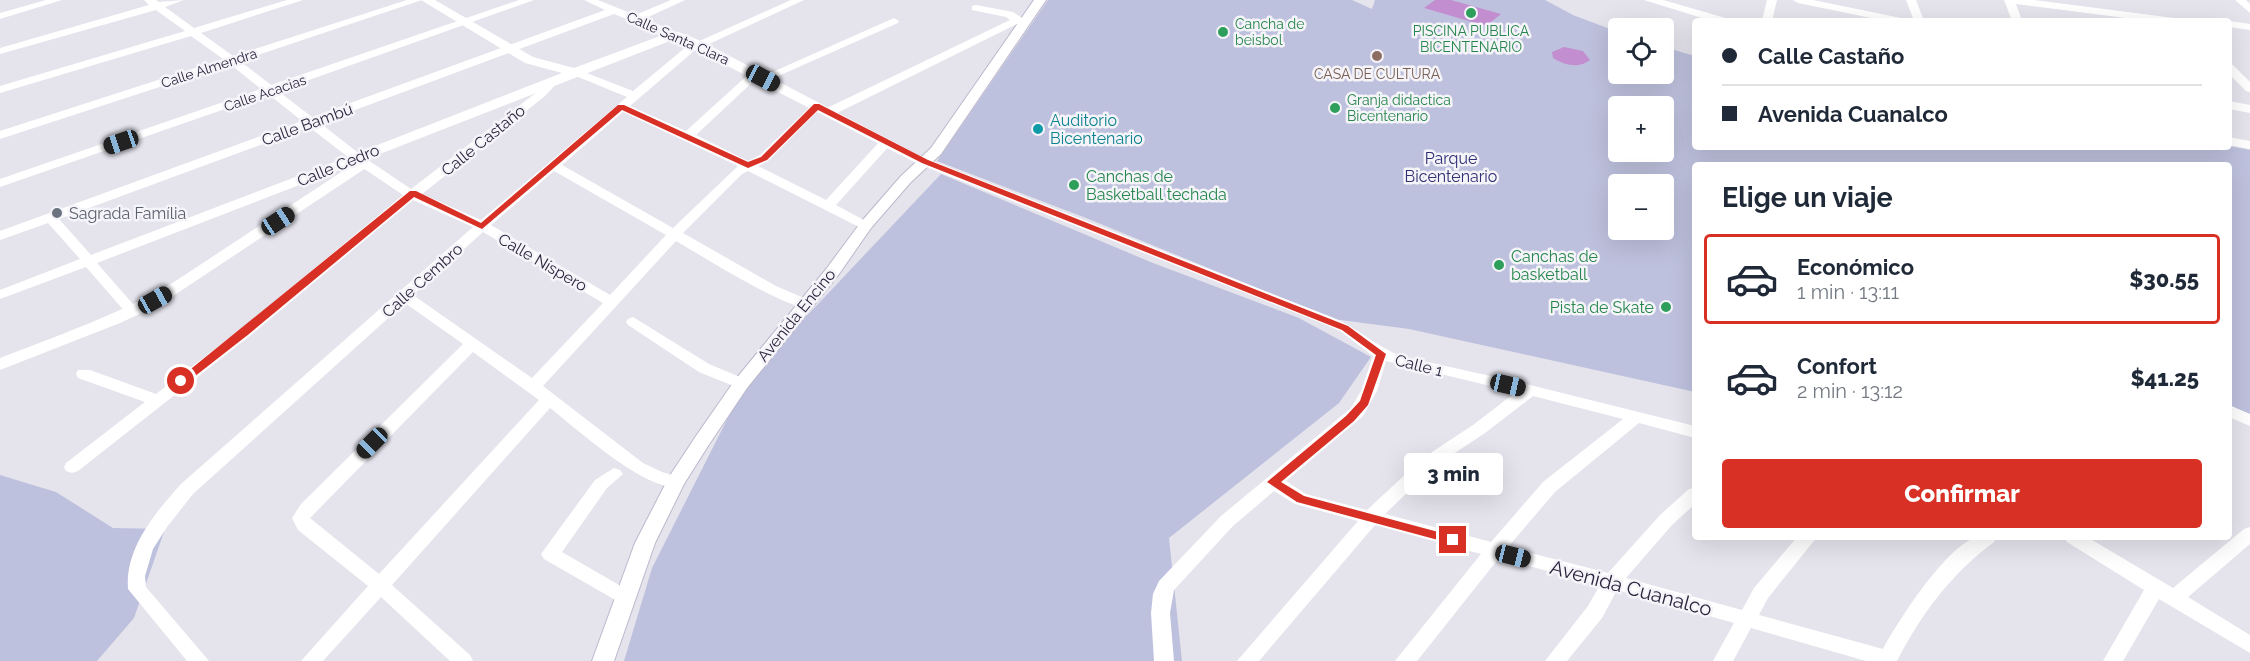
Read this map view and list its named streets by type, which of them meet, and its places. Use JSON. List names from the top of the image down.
{
  "streets": {
    "street": [
      "Calle Santa Clara",
      "Calle Almendra",
      "Calle Acacias",
      "Calle Bambú",
      "Calle Castaño",
      "Calle Cedro",
      "Calle Níspero",
      "Calle Cembro",
      "Avenida Encino",
      "Calle 1",
      "Avenida Cuanalco"
    ]
  },
  "crossings": [
    ["Calle Santa Clara", "Calle Bambú"],
    ["Calle Santa Clara", "Calle Cedro"],
    ["Calle Santa Clara", "Calle Cembro"],
    ["Calle Santa Clara", "Avenida Encino"],
    ["Calle Santa Clara", "Calle 1"],
    ["Calle Almendra", "Calle Níspero"],
    ["Calle Acacias", "Calle Níspero"],
    ["Calle Bambú", "Calle Níspero"],
    ["Calle Castaño", "Calle Cedro"],
    ["Calle Castaño", "Calle Níspero"],
    ["Calle Cedro", "Calle Níspero"],
    ["Calle Níspero", "Calle Cembro"],
    ["Avenida Encino", "Calle 1"]
  ],
  "parks": ["Parque Bicentenario"],
  "places": [
    "PISCINA PUBLICA BICENTENARIO",
    "Cancha de beisbol",
    "CASA DE CULTURA",
    "Granja didactica Bicentenario",
    "Auditorio Bicentenario",
    "Canchas de Basketball techada",
    "Sagrada Família",
    "Canchas de basketball",
    "Pista de Skate"
  ],
  "page": {
    "map_buttons": ["+", "−"],
    "banner": ["Calle Castaño", "Avenida Cuanalco"],
    "heading": "Elige un viaje",
    "list": [
      {
        "name": "Económico",
        "note": "1 min · 13:11",
        "value": "$30.55"
      },
      {
        "name": "Confort",
        "note": "2 min · 13:12",
        "value": "$41.25"
      }
    ],
    "buttons": "Confirmar",
    "bubble": "3 min"
  }
}
